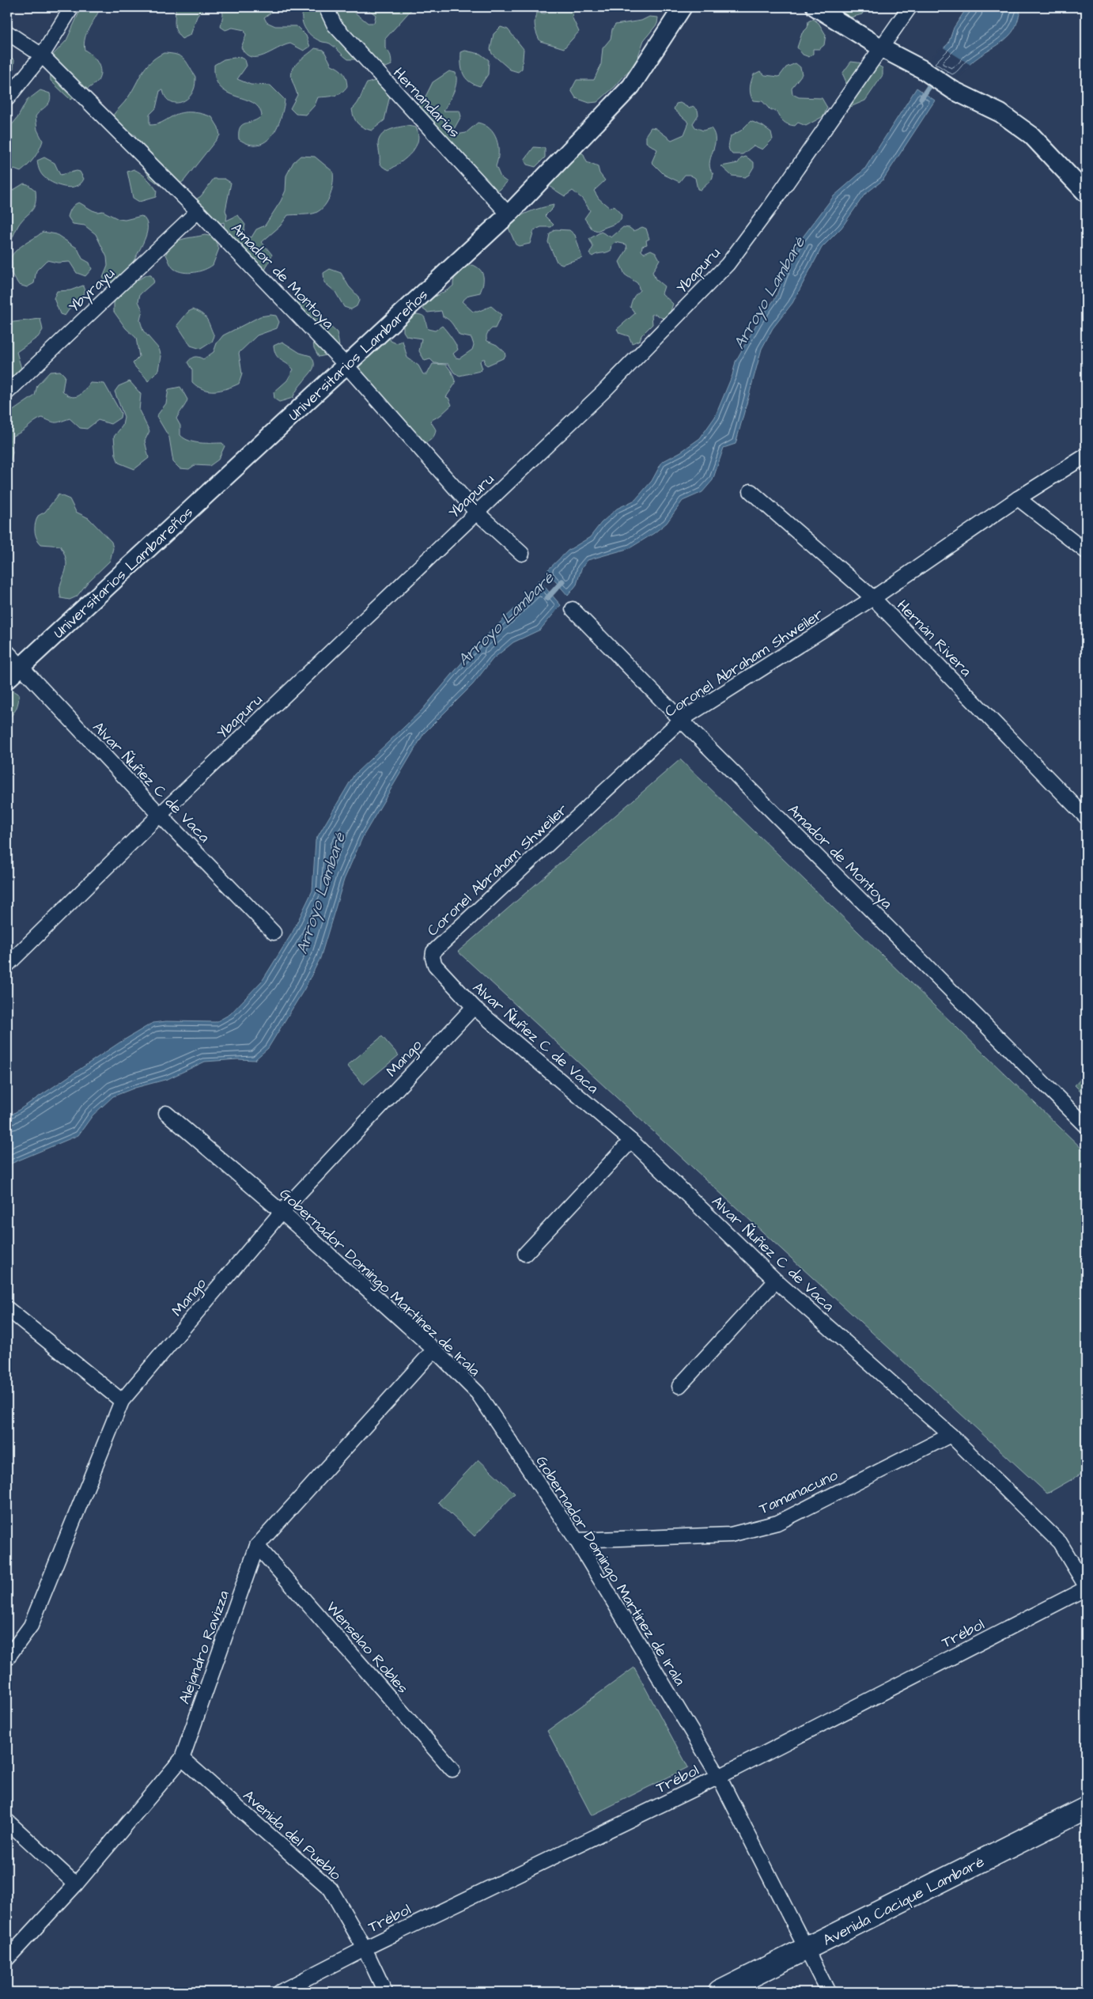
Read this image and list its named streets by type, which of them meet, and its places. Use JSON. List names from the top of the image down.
{
  "streets": {
    "main road": ["Avenida Cacique Lambaré"],
    "street": [
      "Hernandarias",
      "Ybapuru",
      "Amador de Montoya",
      "Ybyrayu",
      "Universitarios Lambareños",
      "Hernán Rivera",
      "Coronel Abraham Shweiler",
      "Alvar Ñuñez C de Vaca",
      "Mango",
      "Gobernador Domingo Martínez de Irala",
      "Tamanacuno",
      "Trébol",
      "Alejandro Ravizza",
      "Wenselao Robles",
      "Avenida del Pueblo"
    ]
  },
  "crossings": [
    ["Hernandarias", "Universitarios Lambareños"],
    ["Ybapuru", "Amador de Montoya"],
    ["Ybapuru", "Alvar Ñuñez C de Vaca"],
    ["Amador de Montoya", "Ybyrayu"],
    ["Amador de Montoya", "Universitarios Lambareños"],
    ["Amador de Montoya", "Coronel Abraham Shweiler"],
    ["Universitarios Lambareños", "Alvar Ñuñez C de Vaca"],
    ["Hernán Rivera", "Coronel Abraham Shweiler"],
    ["Coronel Abraham Shweiler", "Alvar Ñuñez C de Vaca"],
    ["Alvar Ñuñez C de Vaca", "Mango"],
    ["Alvar Ñuñez C de Vaca", "Tamanacuno"],
    ["Alvar Ñuñez C de Vaca", "Trébol"],
    ["Mango", "Gobernador Domingo Martínez de Irala"],
    ["Gobernador Domingo Martínez de Irala", "Tamanacuno"],
    ["Gobernador Domingo Martínez de Irala", "Trébol"],
    ["Gobernador Domingo Martínez de Irala", "Alejandro Ravizza"],
    ["Gobernador Domingo Martínez de Irala", "Avenida Cacique Lambaré"],
    ["Trébol", "Avenida del Pueblo"],
    ["Alejandro Ravizza", "Wenselao Robles"],
    ["Alejandro Ravizza", "Avenida del Pueblo"]
  ],
  "water": ["Arroyo Lambaré"]
}
